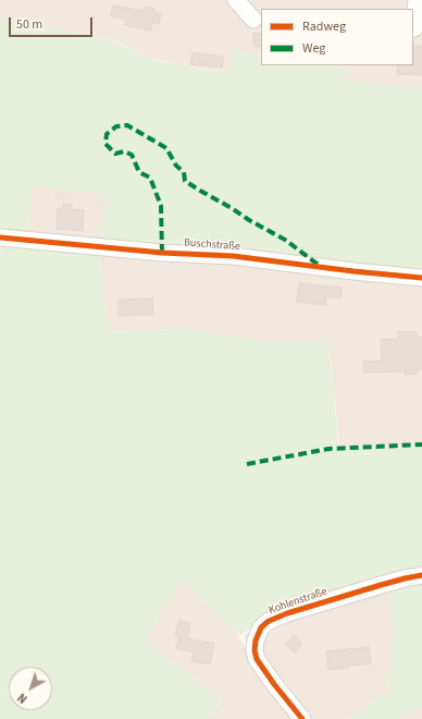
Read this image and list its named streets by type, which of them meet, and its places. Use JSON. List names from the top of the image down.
{
  "streets": {
    "street": ["Buschstraße", "Kohlenstraße"]
  },
  "legend": ["Radweg", "Weg"],
  "scale_bar": "50 m",
  "north": "bottom left"
}
